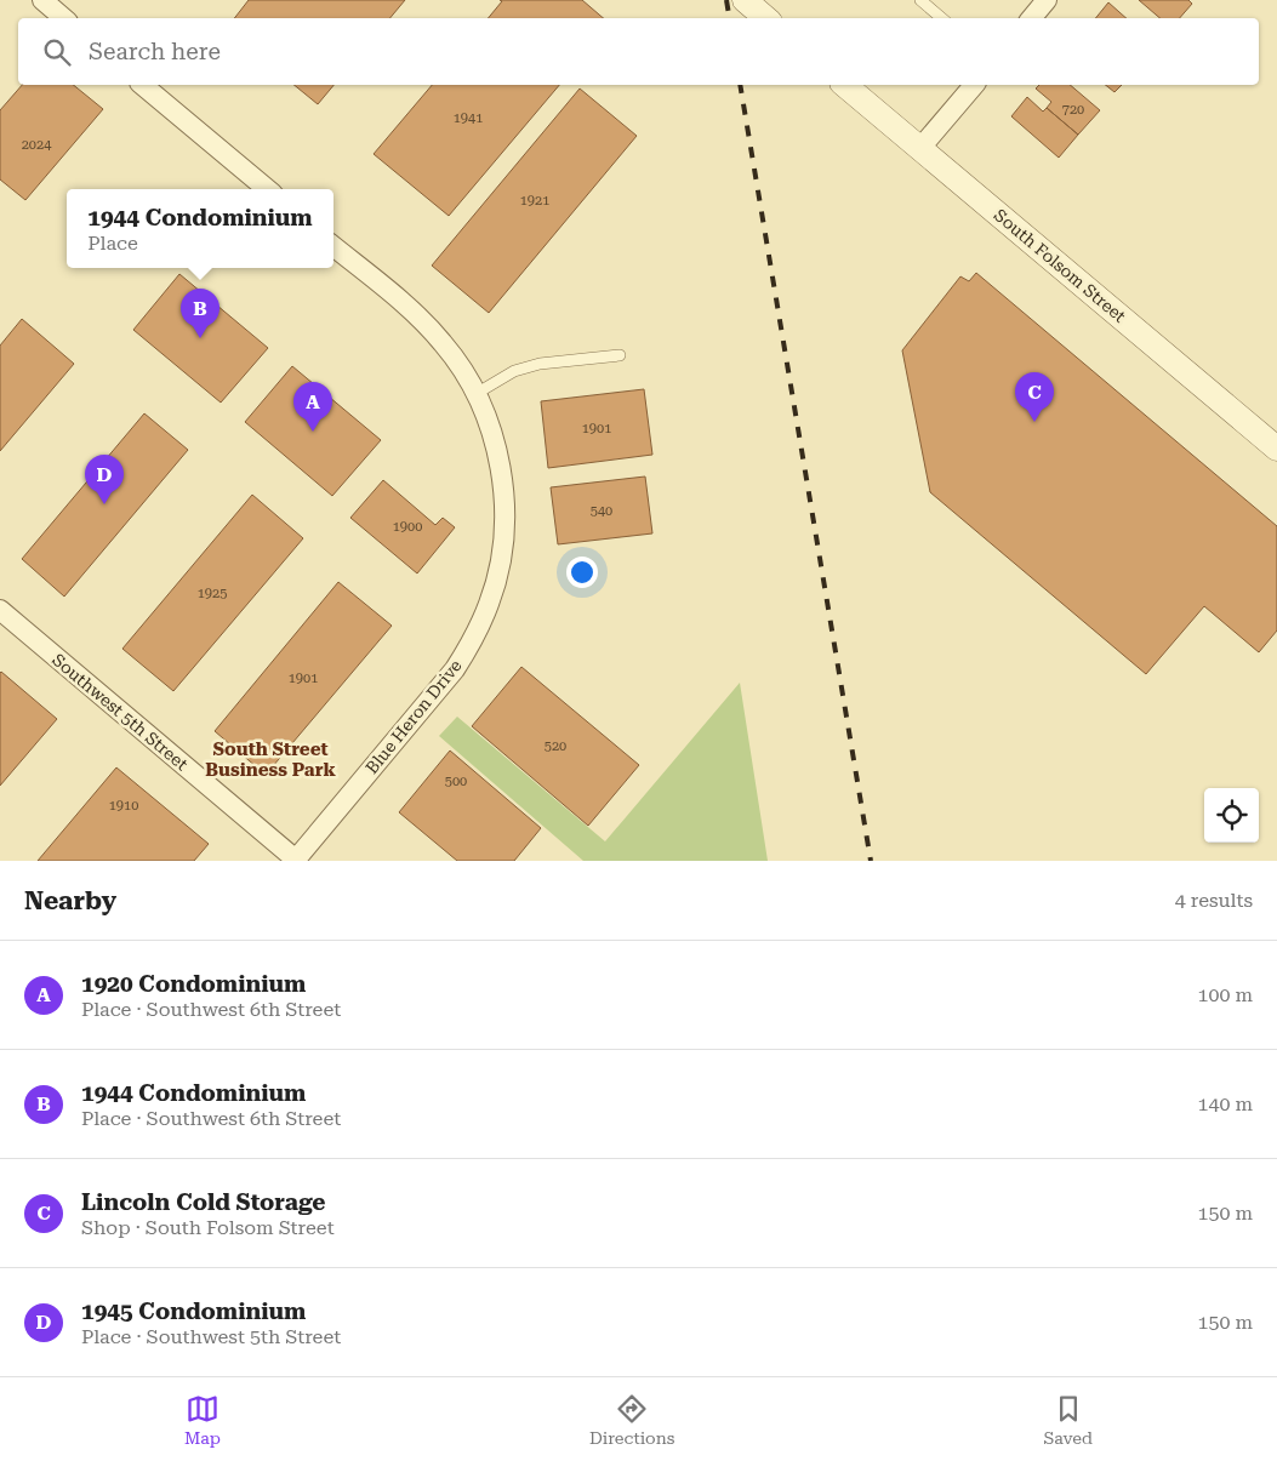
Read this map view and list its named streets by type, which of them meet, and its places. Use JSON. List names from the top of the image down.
{
  "streets": {
    "street": ["South Folsom Street", "Southwest 5th Street", "Blue Heron Drive"]
  },
  "crossings": [
    ["Southwest 5th Street", "Blue Heron Drive"]
  ],
  "districts": ["South Street Business Park"],
  "house_numbers": [
    "720",
    "1941",
    "2024",
    "1921",
    "1901",
    "540",
    "1900",
    "1925",
    "1901",
    "520",
    "500",
    "1910"
  ],
  "page": {
    "search": "Search here",
    "popup": ["1944 Condominium", "Place"],
    "pins": [
      "B",
      "C",
      "A",
      "D"
    ],
    "heading": ["Nearby", "4 results"],
    "list": [
      {
        "mark": "A",
        "name": "1920 Condominium",
        "note": "Place · Southwest 6th Street",
        "value": "100 m"
      },
      {
        "mark": "B",
        "name": "1944 Condominium",
        "note": "Place · Southwest 6th Street",
        "value": "140 m"
      },
      {
        "mark": "C",
        "name": "Lincoln Cold Storage",
        "note": "Shop · South Folsom Street",
        "value": "150 m"
      },
      {
        "mark": "D",
        "name": "1945 Condominium",
        "note": "Place · Southwest 5th Street",
        "value": "150 m"
      }
    ],
    "nav": ["Map", "Directions", "Saved"]
  }
}
